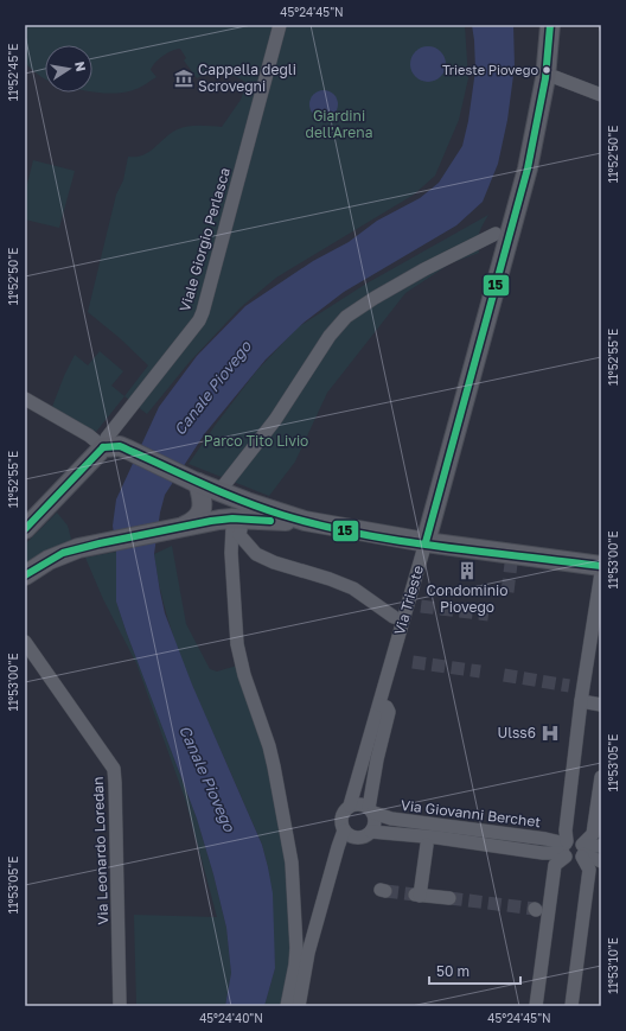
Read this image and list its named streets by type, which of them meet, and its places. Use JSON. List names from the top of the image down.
{
  "streets": {
    "street": [
      "Viale Giorgio Perlasca",
      "Via Trieste",
      "Via Giovanni Berchet",
      "Via Leonardo Loredan"
    ]
  },
  "crossings": [
    ["Via Trieste", "Via Giovanni Berchet"]
  ],
  "water": ["Canale Piovego"],
  "parks": ["Giardini dell'Arena", "Parco Tito Livio"],
  "places": {
    "other": ["Trieste Piovego"],
    "museum": ["Cappella degli Scrovegni"],
    "building": ["Condominio Piovego"],
    "hospital": ["Ulss6"]
  },
  "lines": ["transit line 15"],
  "scale_bar": "50 m",
  "north": "right",
  "coordinates": [
    "45°24'45\"N",
    "11°52'45\"E",
    "11°52'50\"E",
    "11°52'55\"E",
    "11°53'00\"E",
    "11°53'05\"E",
    "11°53'10\"E",
    "45°24'40\"N"
  ]
}
